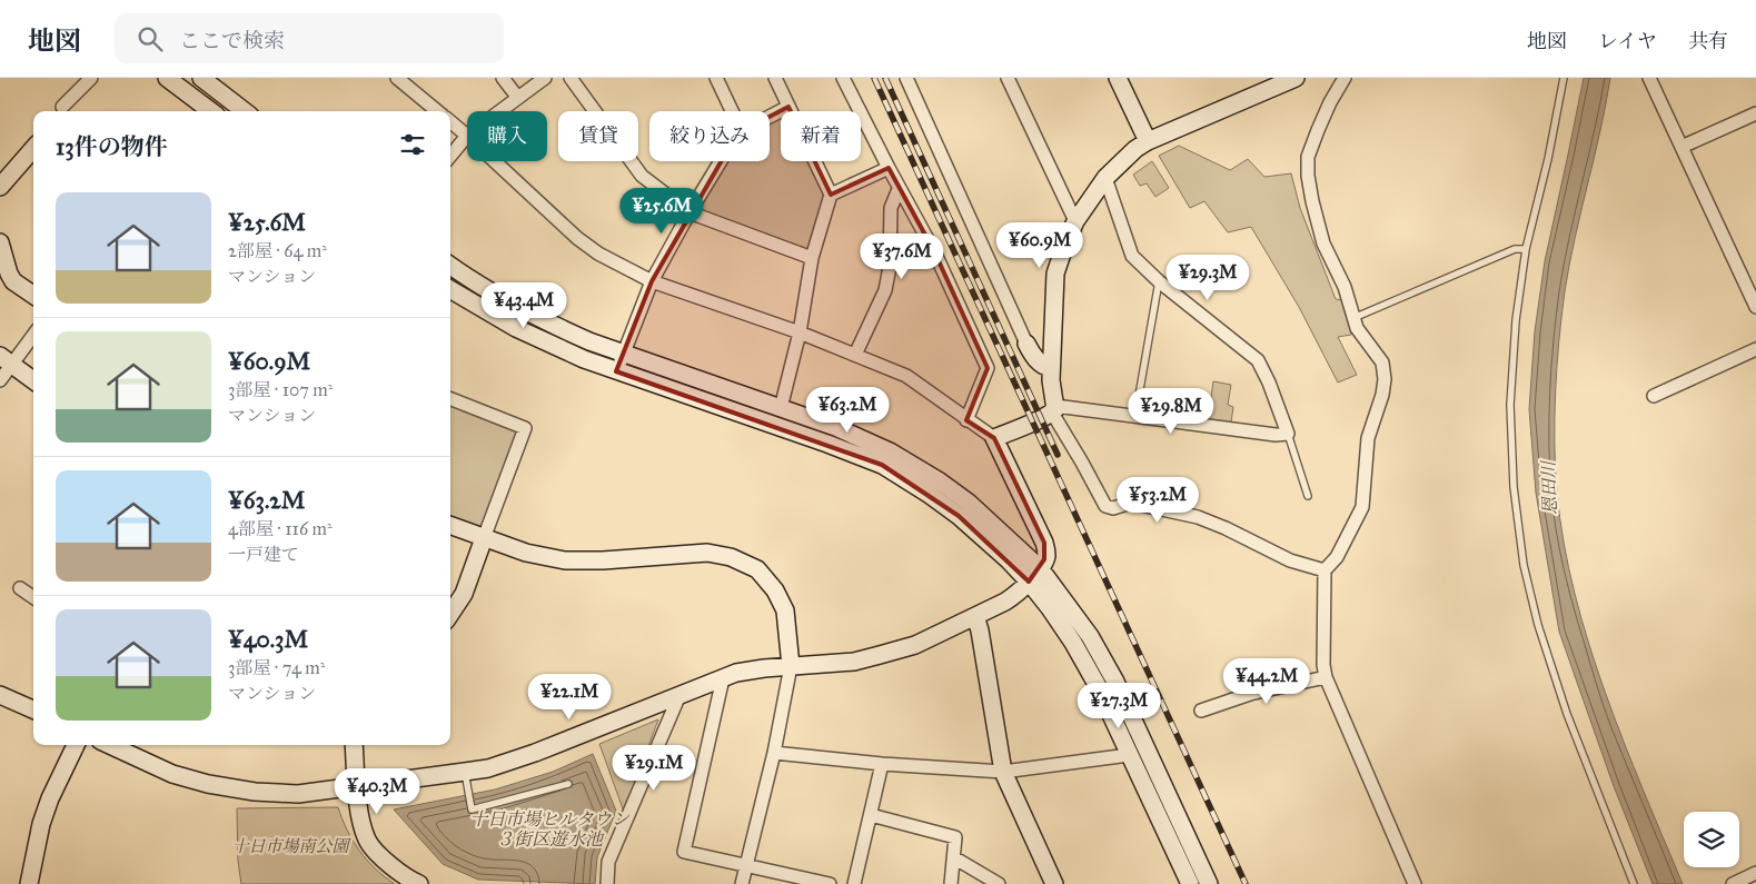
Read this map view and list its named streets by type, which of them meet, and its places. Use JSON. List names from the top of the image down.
{
  "water": ["恩田川", "十日市場ヒルタウン ３街区遊水池"],
  "parks": ["十日市場南公園"],
  "page": {
    "header": "地図",
    "search": "ここで検索",
    "nav": ["地図", "レイヤ", "共有"],
    "chip": [
      "購入",
      "賃貸",
      "絞り込み",
      "新着"
    ],
    "heading": "13件の物件",
    "list": [
      {
        "name": "¥25.6M",
        "note": "2部屋 · 64 m² · マンション"
      },
      {
        "name": "¥60.9M",
        "note": "3部屋 · 107 m² · マンション"
      },
      {
        "name": "¥63.2M",
        "note": "4部屋 · 116 m² · 一戸建て"
      },
      {
        "name": "¥40.3M",
        "note": "3部屋 · 74 m² · マンション"
      }
    ],
    "price": [
      "¥25.6M",
      "¥60.9M",
      "¥37.6M",
      "¥29.3M",
      "¥43.4M",
      "¥63.2M",
      "¥29.8M",
      "¥53.2M",
      "¥44.2M",
      "¥22.1M",
      "¥27.3M",
      "¥29.1M",
      "¥40.3M"
    ]
  }
}
